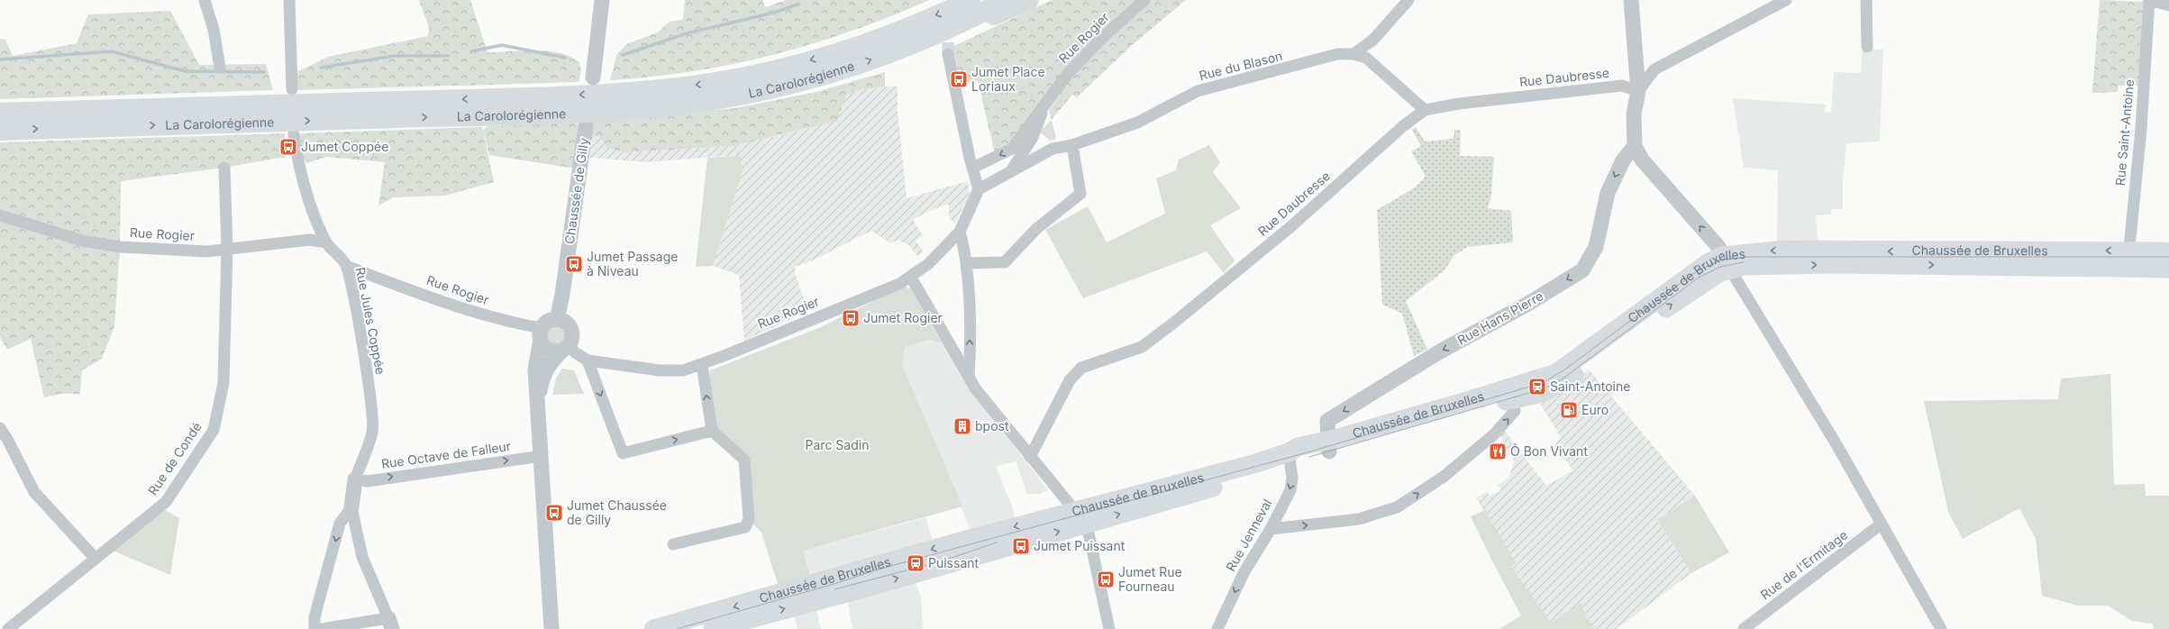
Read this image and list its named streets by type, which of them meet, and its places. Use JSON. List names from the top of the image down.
{
  "streets": {
    "highway": ["La Carolorégienne"],
    "main road": ["Chaussée de Bruxelles"],
    "street": [
      "Rue Rogier",
      "Rue du Blason",
      "Rue Daubresse",
      "Rue Saint-Antoine",
      "Chaussée de Gilly",
      "Rue Hans Pierre",
      "Rue Jules Coppée",
      "Rue Octave de Falleur",
      "Rue de Condé",
      "Rue Jenneval",
      "Rue de l'Ermitage"
    ]
  },
  "crossings": [
    ["Rue Rogier", "Rue du Blason"],
    ["Rue Rogier", "Chaussée de Gilly"],
    ["Rue Rogier", "Rue Jules Coppée"],
    ["Rue Rogier", "Rue de Condé"],
    ["Rue du Blason", "Rue Daubresse"],
    ["Rue Saint-Antoine", "Chaussée de Bruxelles"],
    ["Chaussée de Bruxelles", "Rue Hans Pierre"],
    ["Chaussée de Bruxelles", "Rue Jenneval"],
    ["Rue Jules Coppée", "Rue Octave de Falleur"]
  ],
  "one_way": ["Rue Hans Pierre", "Rue Octave de Falleur", "Rue Jenneval"],
  "parks": ["Parc Sadin"],
  "places": {
    "bus stop": [
      "Jumet Place Loriaux",
      "Jumet Coppée",
      "Jumet Passage à Niveau",
      "Jumet Rogier",
      "Jumet Chaussée de Gilly",
      "Jumet Puissant",
      "Jumet Rue Fourneau"
    ],
    "station": ["Saint-Antoine", "Puissant"],
    "fuel station": ["Euro"],
    "building": ["bpost"],
    "restaurant": ["Ô Bon Vivant"]
  }
}
